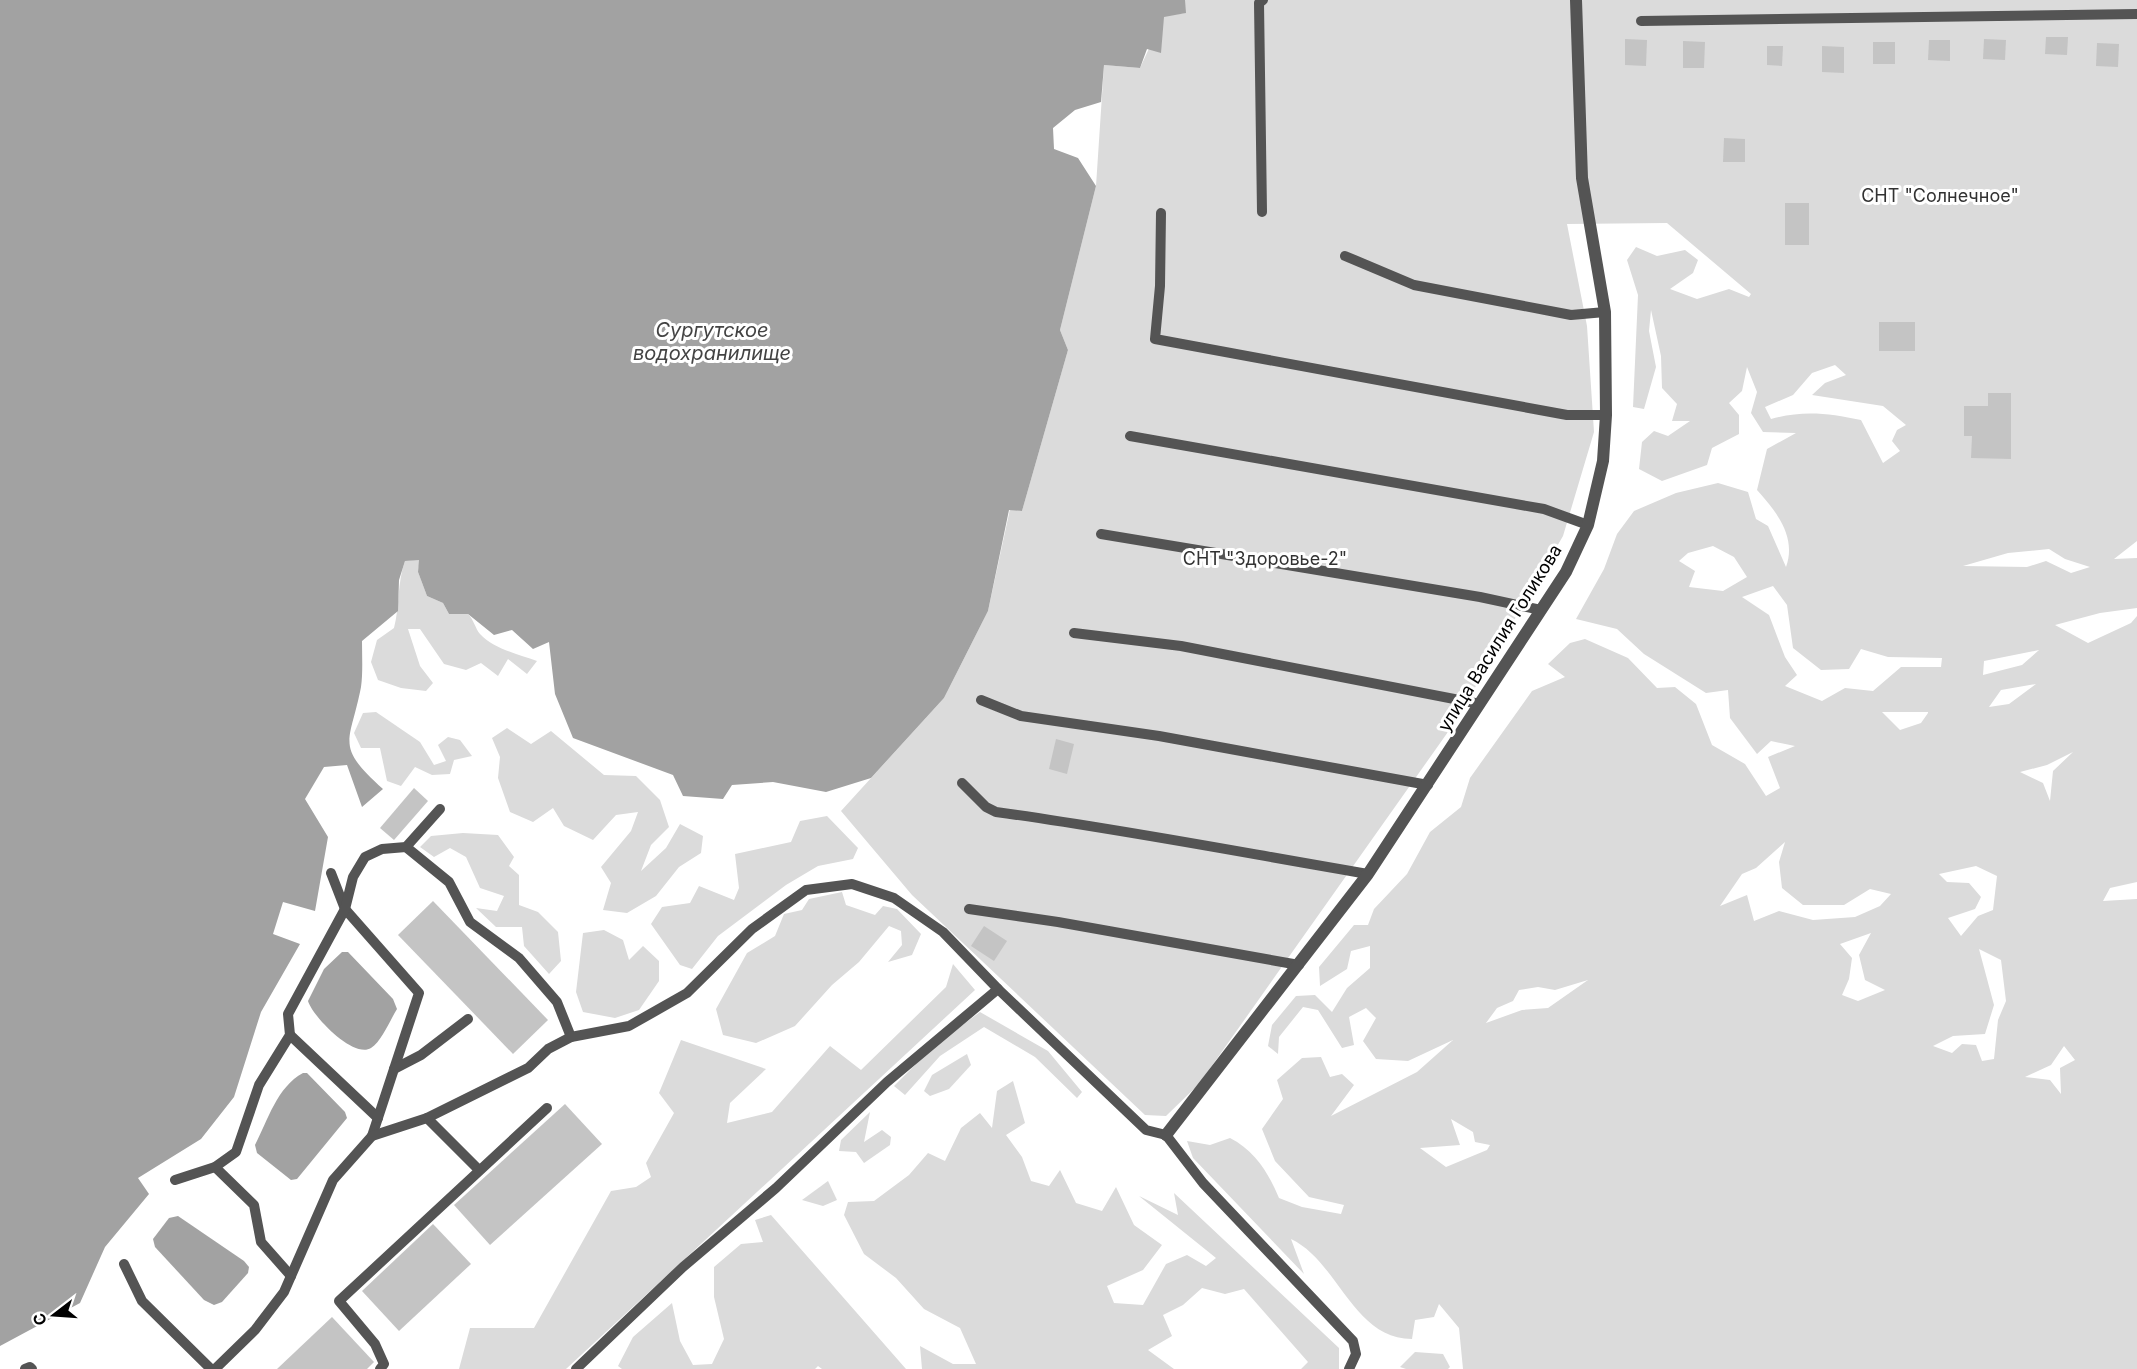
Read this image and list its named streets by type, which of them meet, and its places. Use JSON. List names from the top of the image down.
{
  "streets": {
    "street": ["улица Василия Голикова"]
  },
  "water": ["Сургутское водохранилище"],
  "parks": ["СНТ \"Солнечное\"", "СНТ \"Здоровье-2\""],
  "north": "left"
}
